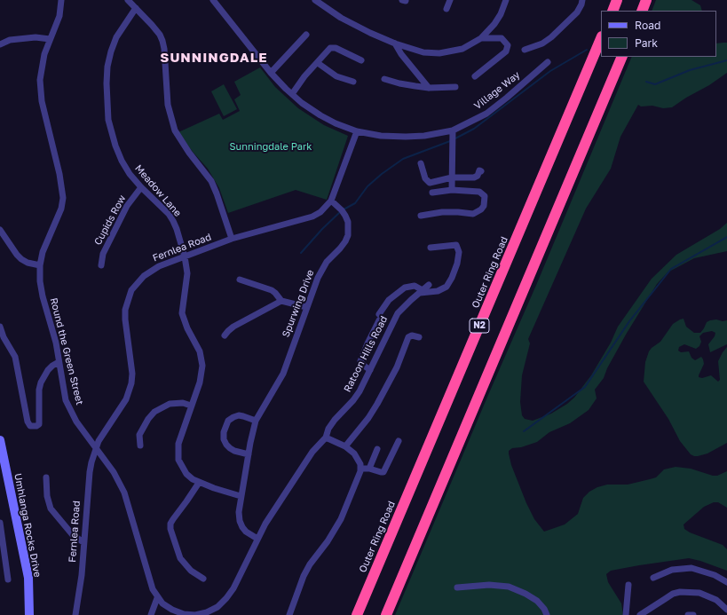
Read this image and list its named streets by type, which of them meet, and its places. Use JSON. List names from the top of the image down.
{
  "streets": {
    "highway": ["Outer Ring Road", "N2"],
    "main road": ["Umhlanga Rocks Drive"],
    "street": [
      "Village Way",
      "Meadow Lane",
      "Cupids Row",
      "Fernlea Road",
      "Spurwing Drive",
      "Round the Green Street",
      "Ratoon Hills Road"
    ]
  },
  "crossings": [
    ["Village Way", "Fernlea Road"],
    ["Meadow Lane", "Cupids Row"],
    ["Meadow Lane", "Fernlea Road"],
    ["Meadow Lane", "Spurwing Drive"],
    ["Fernlea Road", "Spurwing Drive"],
    ["Fernlea Road", "Round the Green Street"],
    ["Spurwing Drive", "Round the Green Street"],
    ["Round the Green Street", "Ratoon Hills Road"]
  ],
  "districts": ["SUNNINGDALE"],
  "parks": ["Sunningdale Park"],
  "legend": ["Road", "Park"]
}
